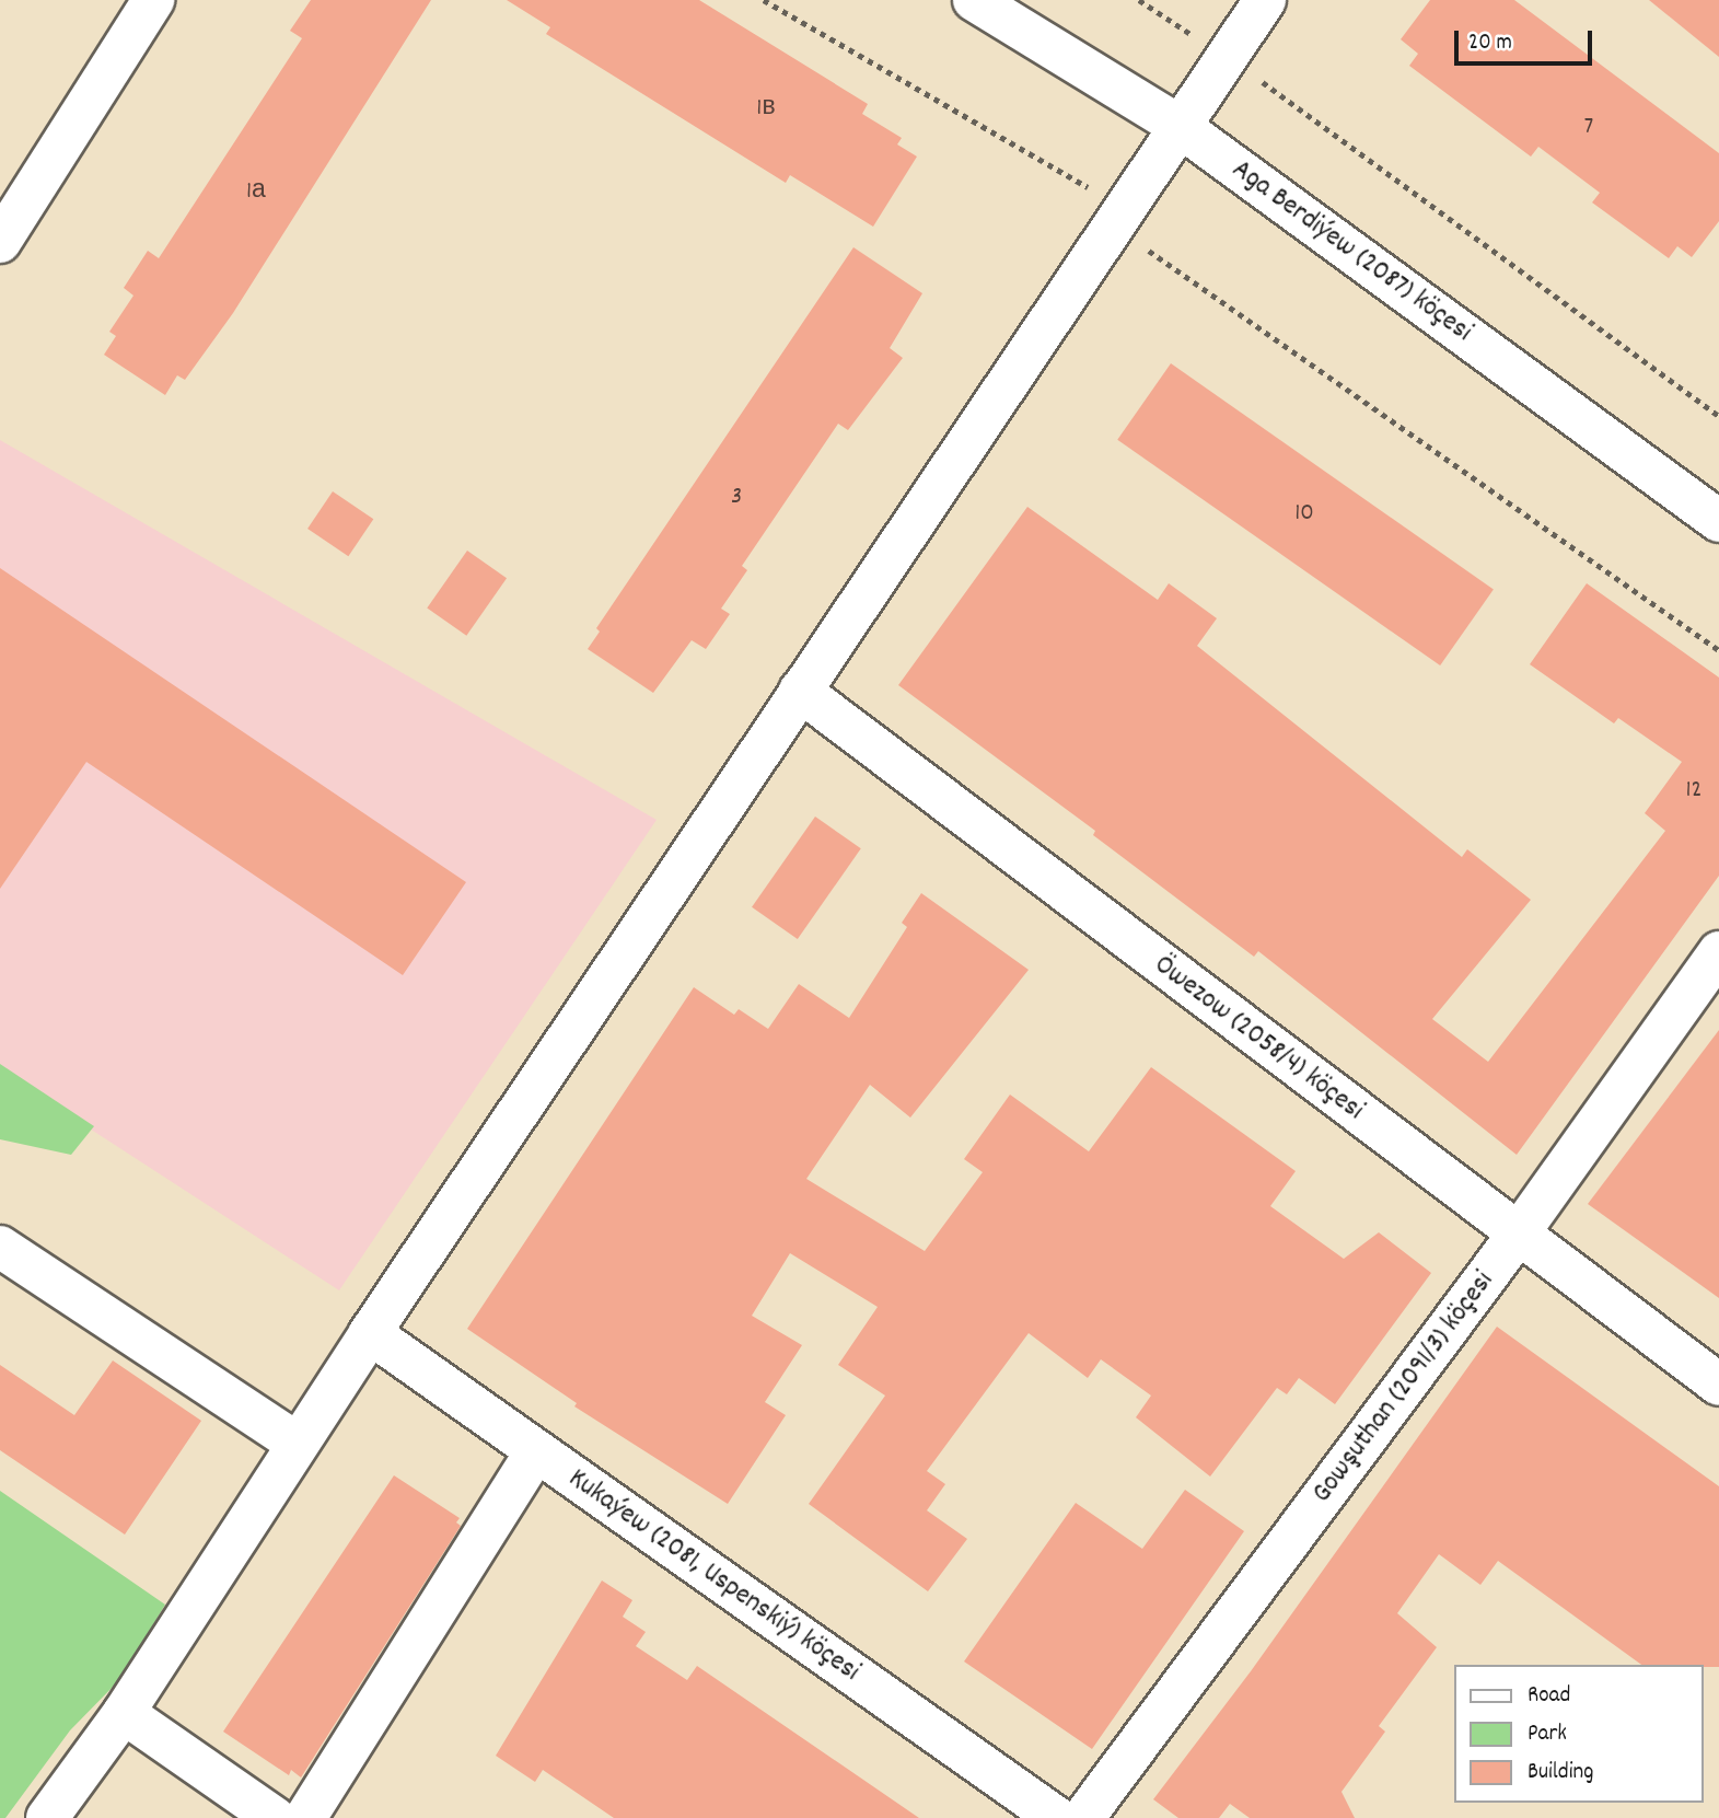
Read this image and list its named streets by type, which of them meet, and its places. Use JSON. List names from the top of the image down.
{
  "streets": {
    "street": [
      "Aga Berdiýew (2087) köçesi",
      "Öwezow (2058/4) köçesi",
      "Gowşuthan (2091/3) köçesi",
      "Kukaýew (2081, Uspenskiý) köçesi"
    ]
  },
  "crossings": [
    ["Öwezow (2058/4) köçesi", "Gowşuthan (2091/3) köçesi"]
  ],
  "house_numbers": [
    "1в",
    "7",
    "1а",
    "3",
    "10",
    "12"
  ],
  "legend": ["Road", "Park", "Building"],
  "scale_bar": "20 m"
}
